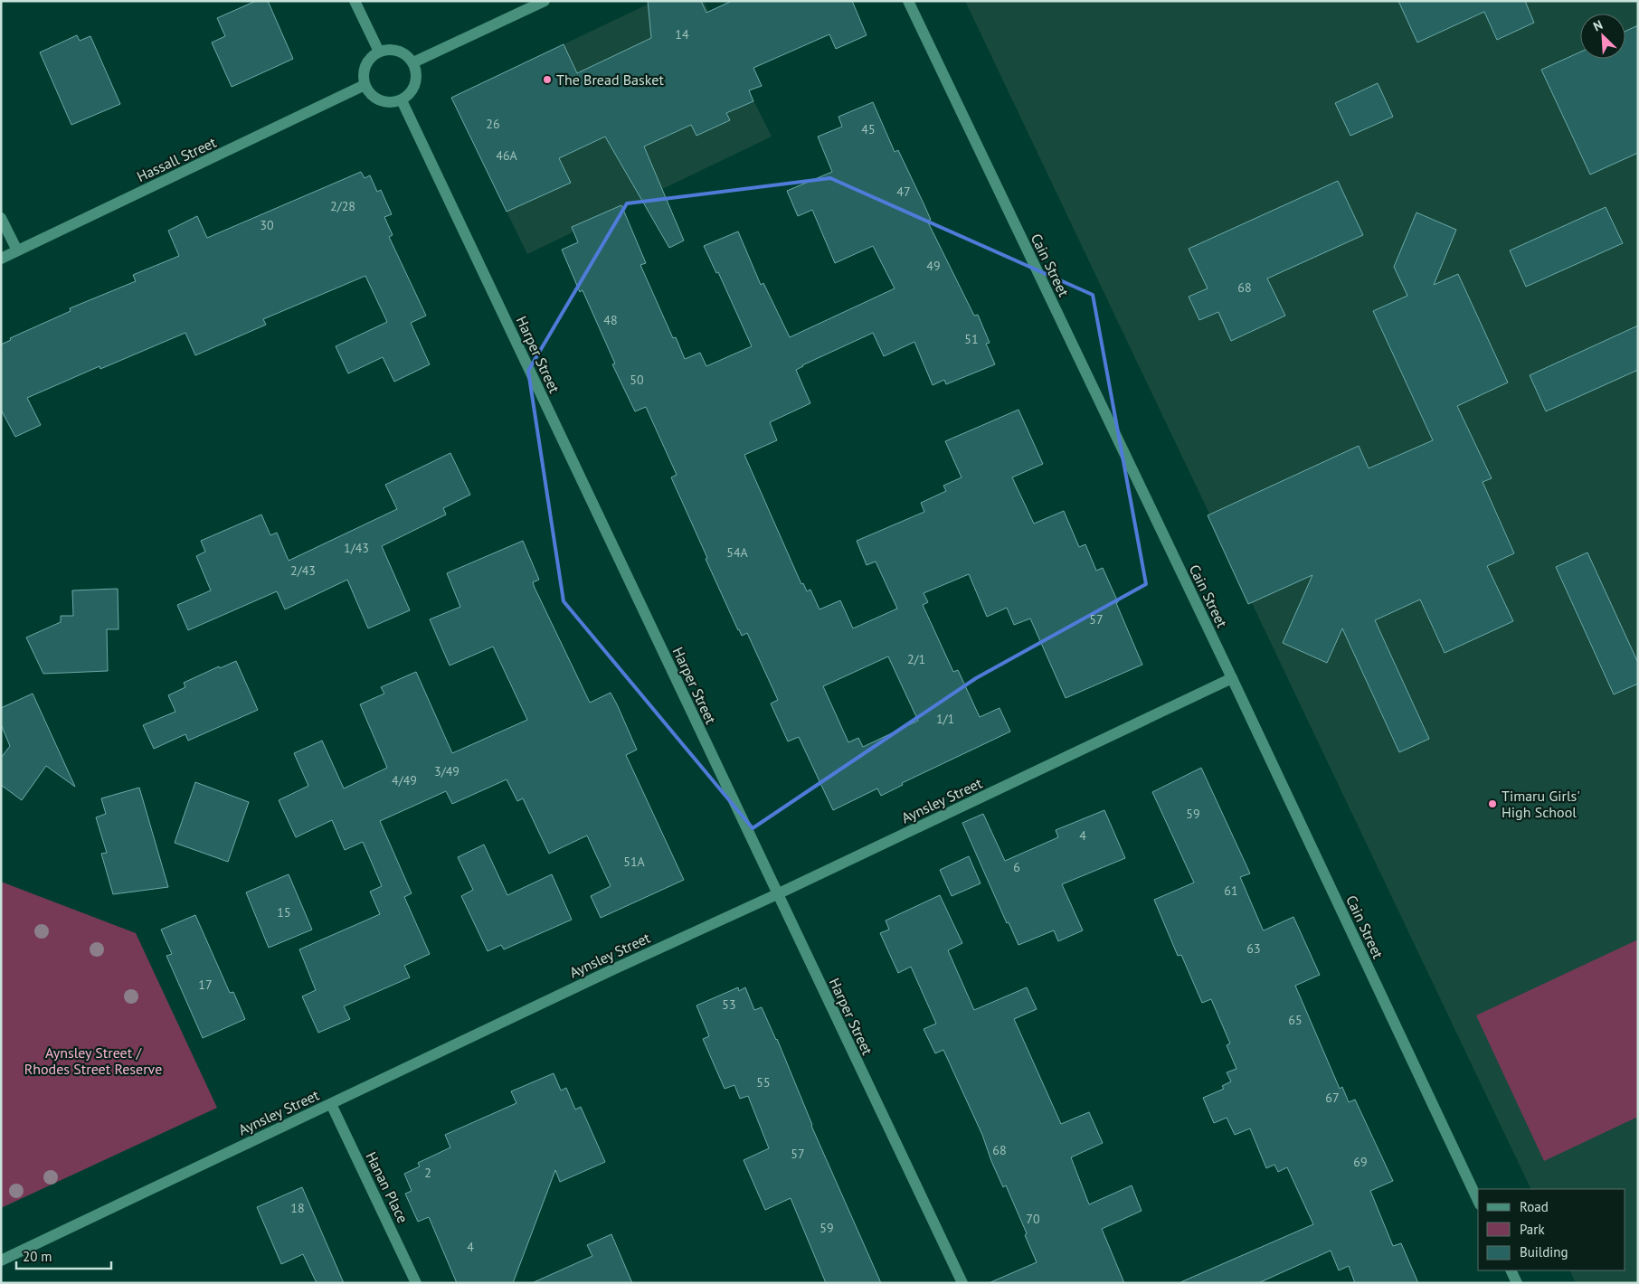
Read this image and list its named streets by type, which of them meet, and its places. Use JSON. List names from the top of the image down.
{
  "streets": {
    "street": [
      "Hassall Street",
      "Cain Street",
      "Harper Street",
      "Aynsley Street",
      "Hanan Place"
    ]
  },
  "crossings": [
    ["Hassall Street", "Harper Street"],
    ["Cain Street", "Aynsley Street"],
    ["Harper Street", "Aynsley Street"],
    ["Aynsley Street", "Hanan Place"]
  ],
  "parks": ["Aynsley Street / Rhodes Street Reserve"],
  "places": ["The Bread Basket", "Timaru Girls' High School"],
  "house_numbers": [
    "14",
    "26",
    "45",
    "46A",
    "47",
    "2/28",
    "30",
    "49",
    "68",
    "48",
    "51",
    "50",
    "1/43",
    "54A",
    "2/43",
    "57",
    "2/1",
    "1/1",
    "3/49",
    "4/49",
    "59",
    "4",
    "51A",
    "6",
    "61",
    "15",
    "63",
    "17",
    "53",
    "65",
    "55",
    "67",
    "68",
    "57",
    "69",
    "2",
    "18",
    "70",
    "59",
    "4"
  ],
  "legend": ["Road", "Park", "Building"],
  "scale_bar": "20 m",
  "north": "top left"
}
